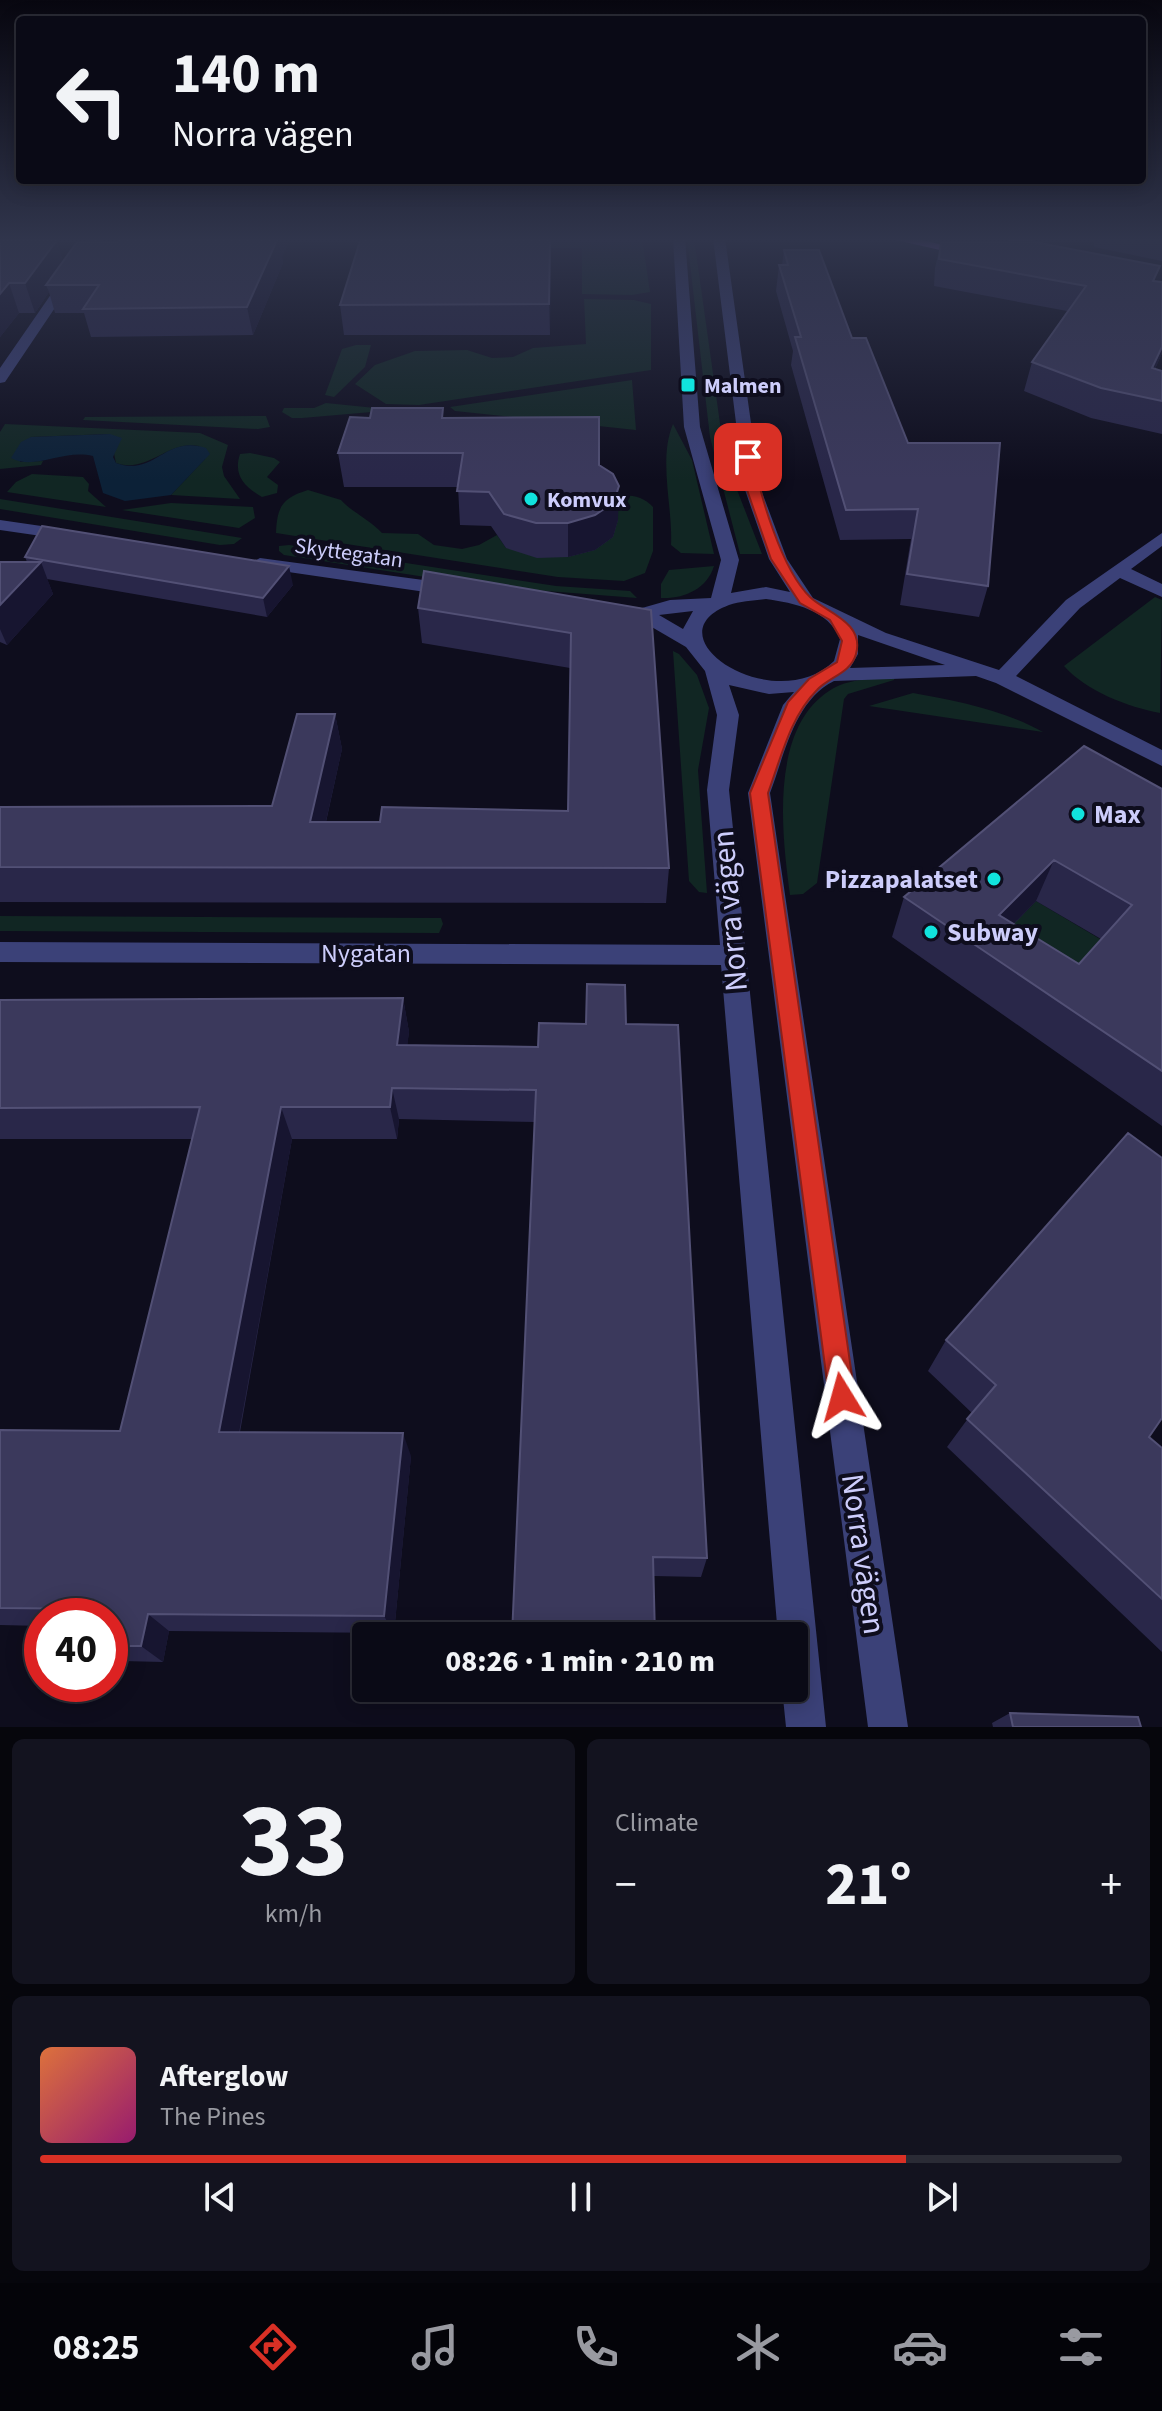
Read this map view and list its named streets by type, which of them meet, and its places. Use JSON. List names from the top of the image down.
{
  "streets": {
    "street": ["Skyttegatan", "Norra vägen", "Nygatan"]
  },
  "crossings": [
    ["Norra vägen", "Nygatan"]
  ],
  "places": {
    "transit": ["Malmen"],
    "other": [
      "Komvux",
      "Max",
      "Pizzapalatset",
      "Subway"
    ]
  },
  "page": {
    "turn": ["140 m", "Norra vägen"],
    "limit": "40",
    "trip": "08:26 · 1 min · 210 m",
    "tile": [
      ["33", "km/h"],
      "Climate"
    ],
    "heat": ["−", "21°", "+"],
    "song": ["Afterglow", "The Pines"],
    "tabs": "08:25"
  }
}
